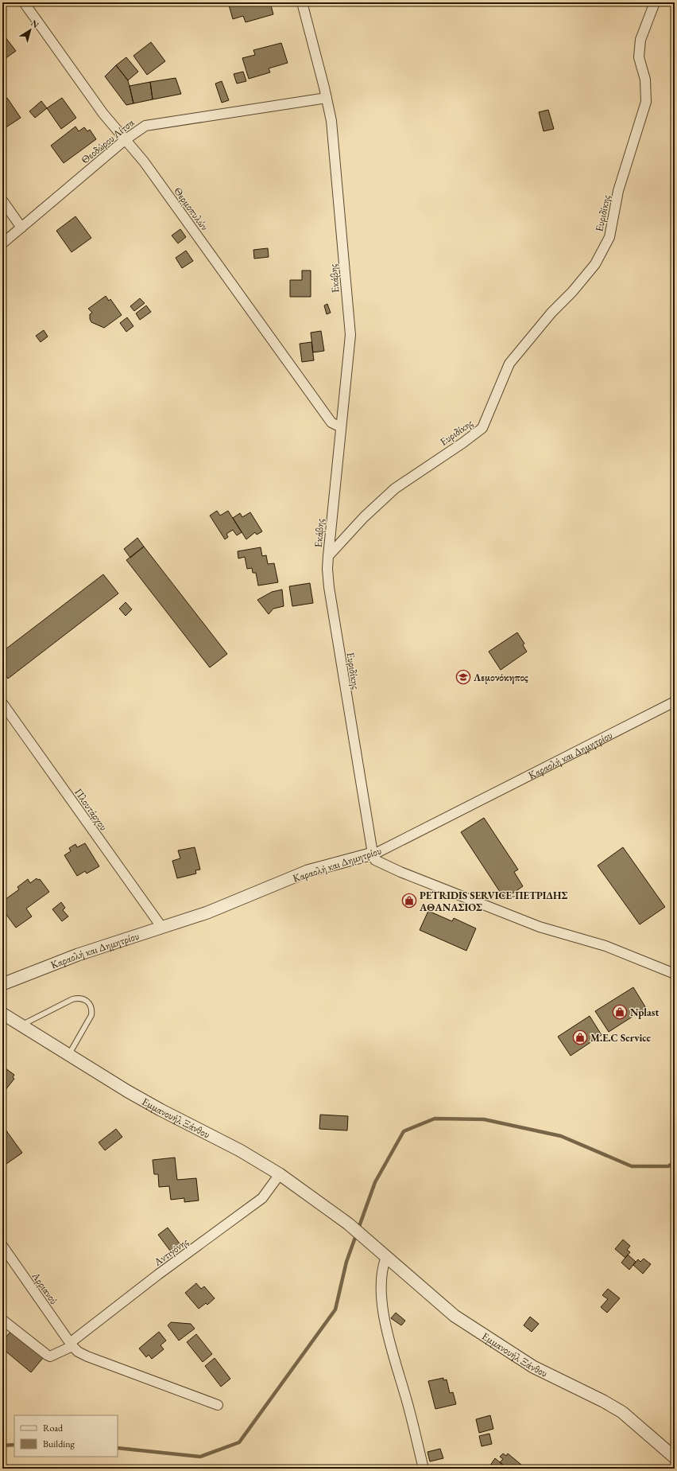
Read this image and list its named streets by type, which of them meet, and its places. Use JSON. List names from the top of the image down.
{
  "streets": {
    "street": [
      "Θεοδώρου Λίτσα",
      "Θερμοπυλών",
      "Ευριδίκης",
      "Εκάβης",
      "Καραολή και Δημητρίου",
      "Πλουτάρχου",
      "Εμμανουήλ Ξάνθου",
      "Αντιγόνης",
      "Αρριανού"
    ]
  },
  "crossings": [
    ["Θεοδώρου Λίτσα", "Θερμοπυλών"],
    ["Θεοδώρου Λίτσα", "Εκάβης"],
    ["Θερμοπυλών", "Εκάβης"],
    ["Ευριδίκης", "Εκάβης"],
    ["Ευριδίκης", "Καραολή και Δημητρίου"],
    ["Καραολή και Δημητρίου", "Πλουτάρχου"],
    ["Εμμανουήλ Ξάνθου", "Αντιγόνης"],
    ["Αντιγόνης", "Αρριανού"]
  ],
  "places": {
    "school or university": ["Λεμονόκηπος"],
    "shop": ["PETRIDIS SERVICE-ΠΕΤΡΙΔΗΣ ΑΘΑΝΑΣΙΟΣ", "Nplast", "M.E.C Service"]
  },
  "legend": ["Road", "Building"],
  "north": "top right"
}
